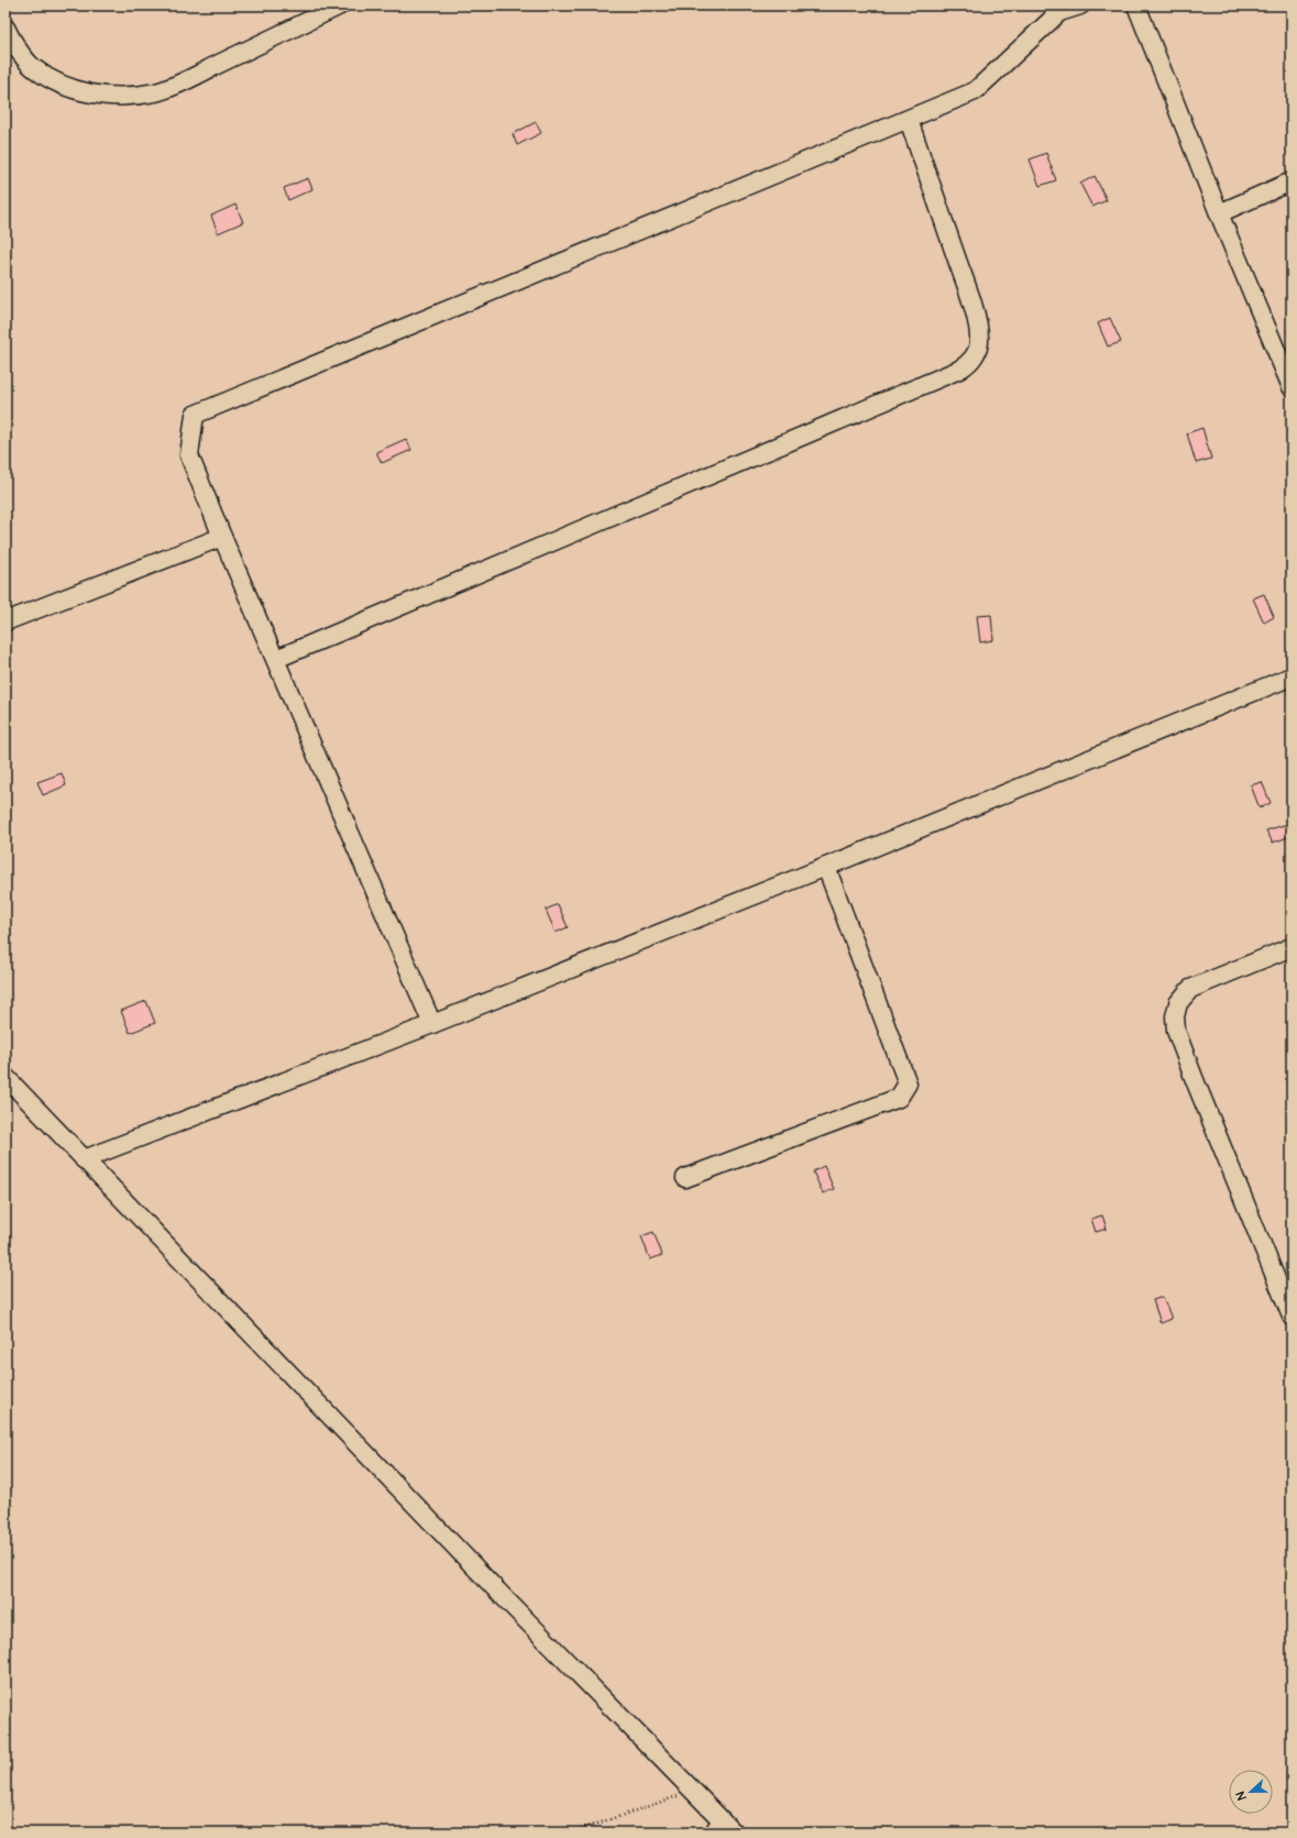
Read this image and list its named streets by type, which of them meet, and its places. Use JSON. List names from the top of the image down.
{
  "north": "left"
}
